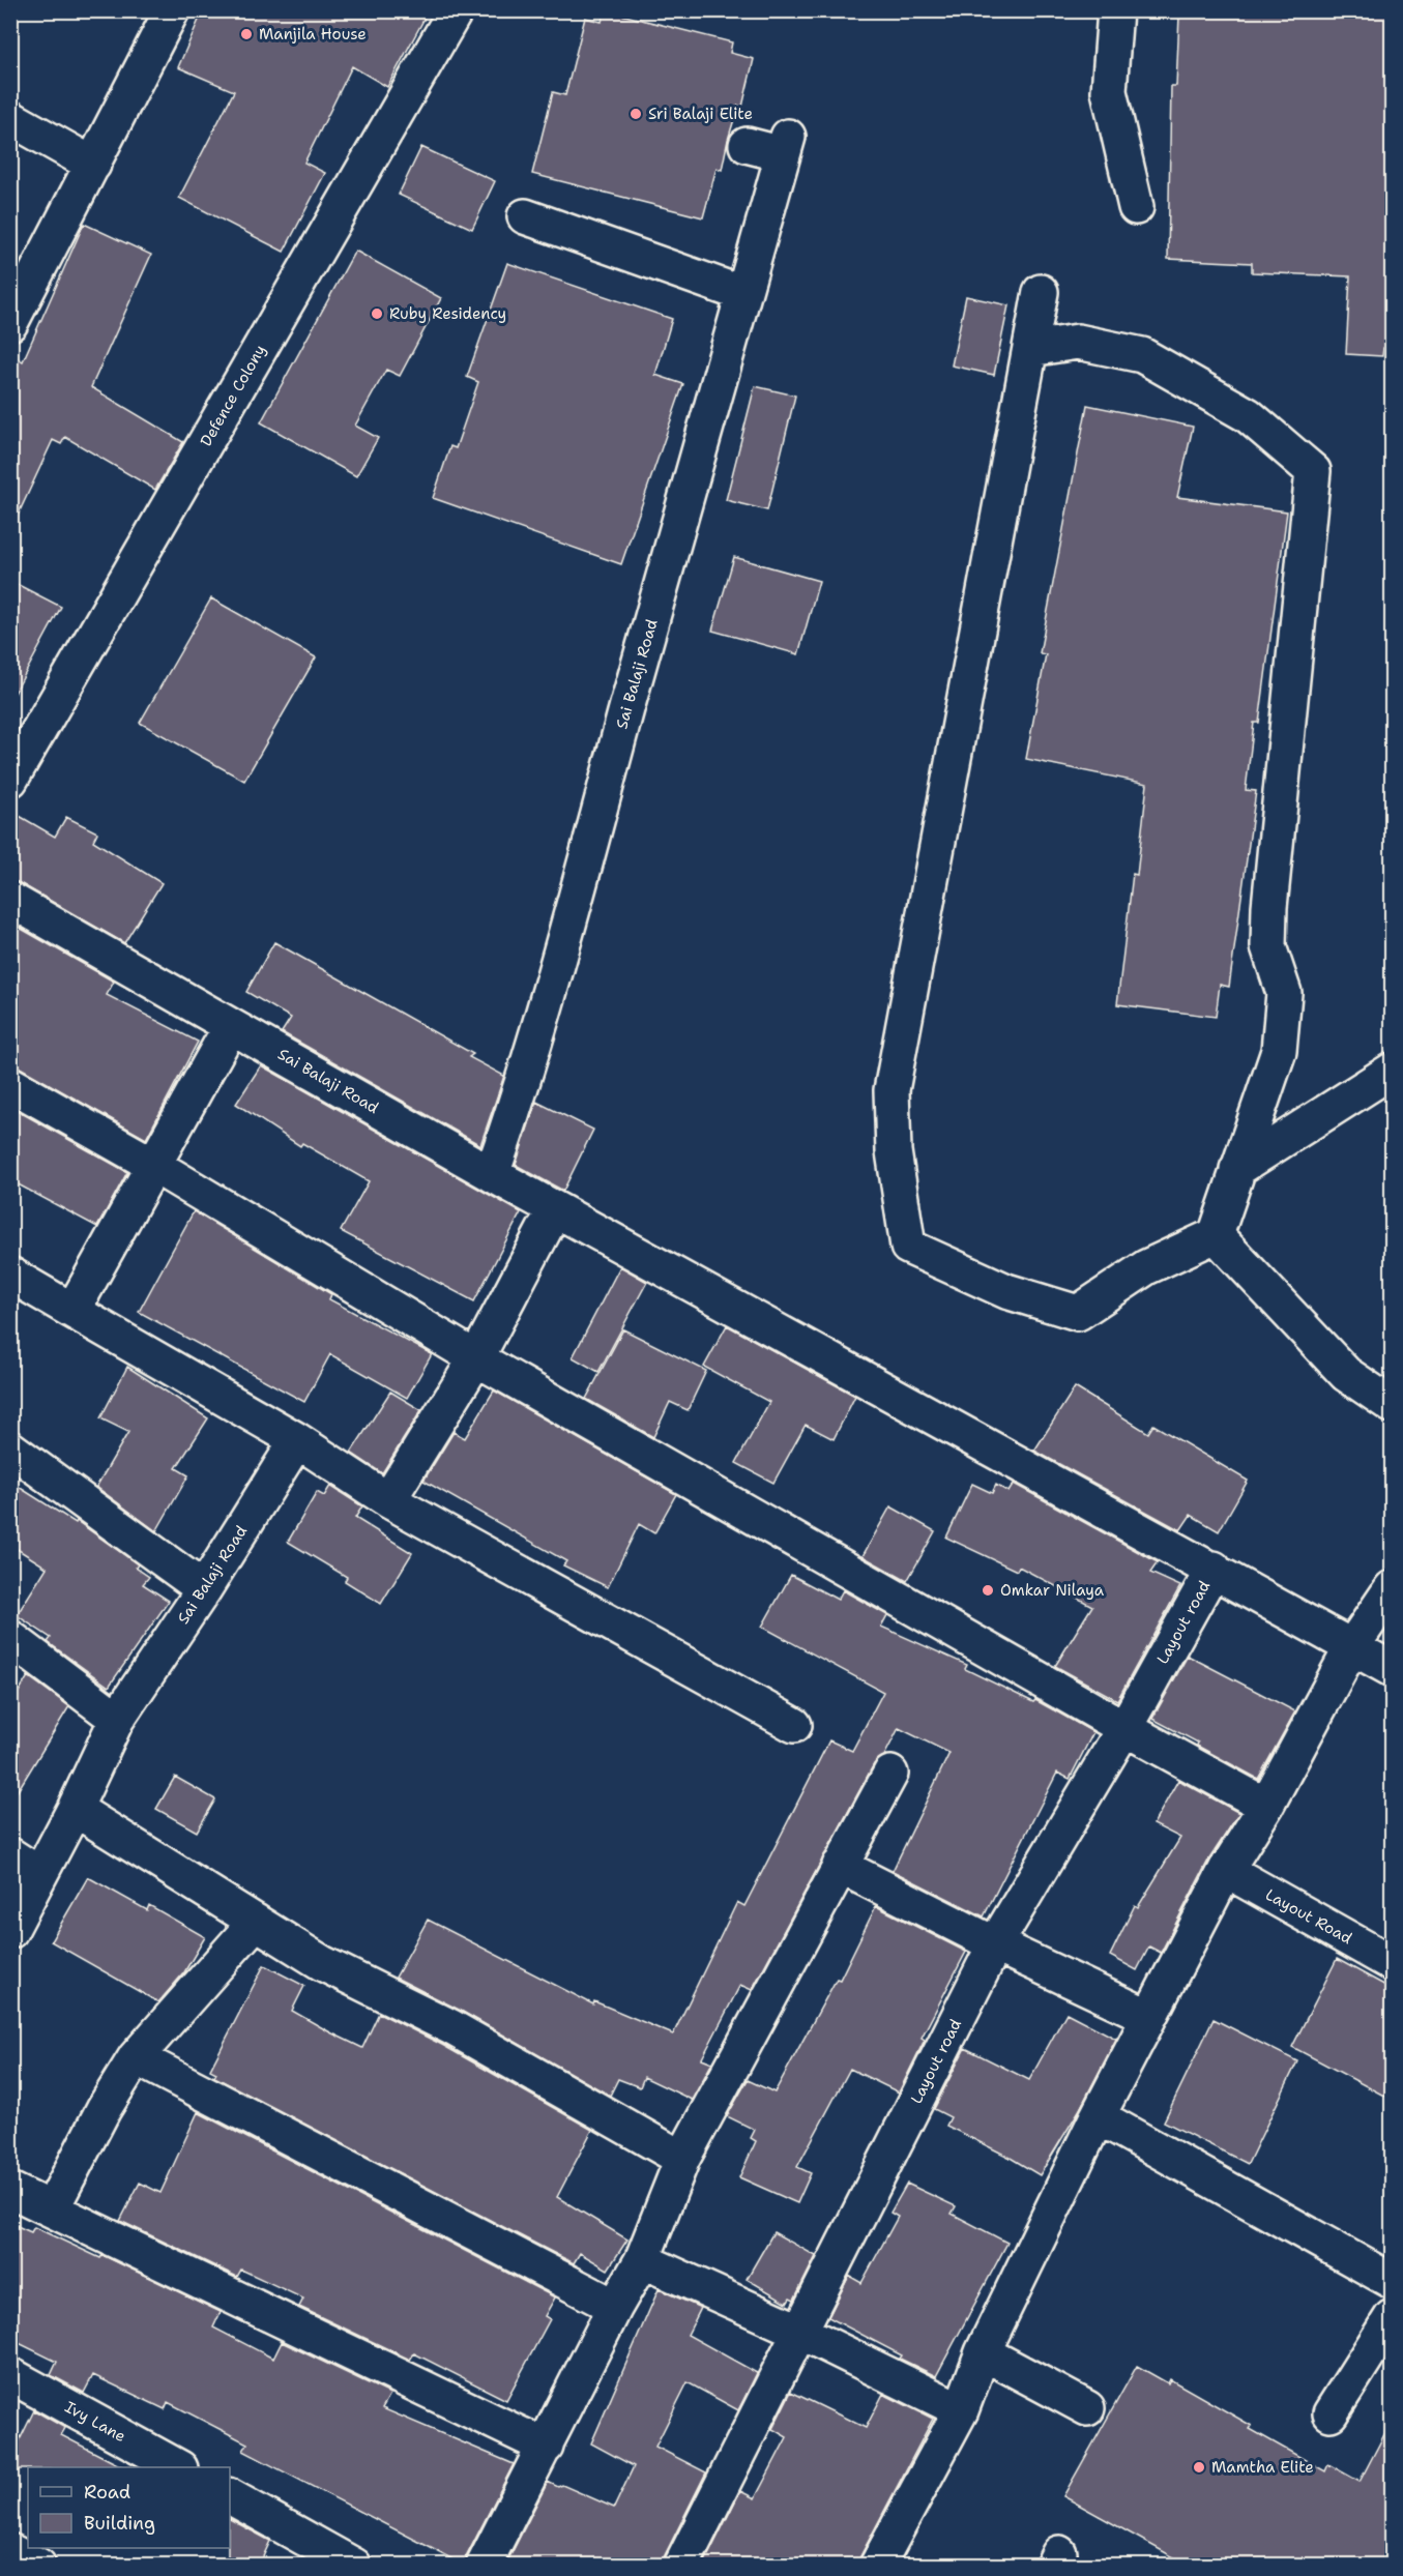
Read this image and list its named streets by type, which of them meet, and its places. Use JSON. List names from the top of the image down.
{
  "streets": {
    "street": [
      "Defence Colony",
      "Sai Balaji Road",
      "Layout road",
      "Layout Road",
      "Ivy Lane"
    ]
  },
  "places": [
    "Manjila House",
    "Sri Balaji Elite",
    "Ruby Residency",
    "Omkar Nilaya",
    "Mamtha Elite"
  ],
  "legend": ["Road", "Building"]
}
